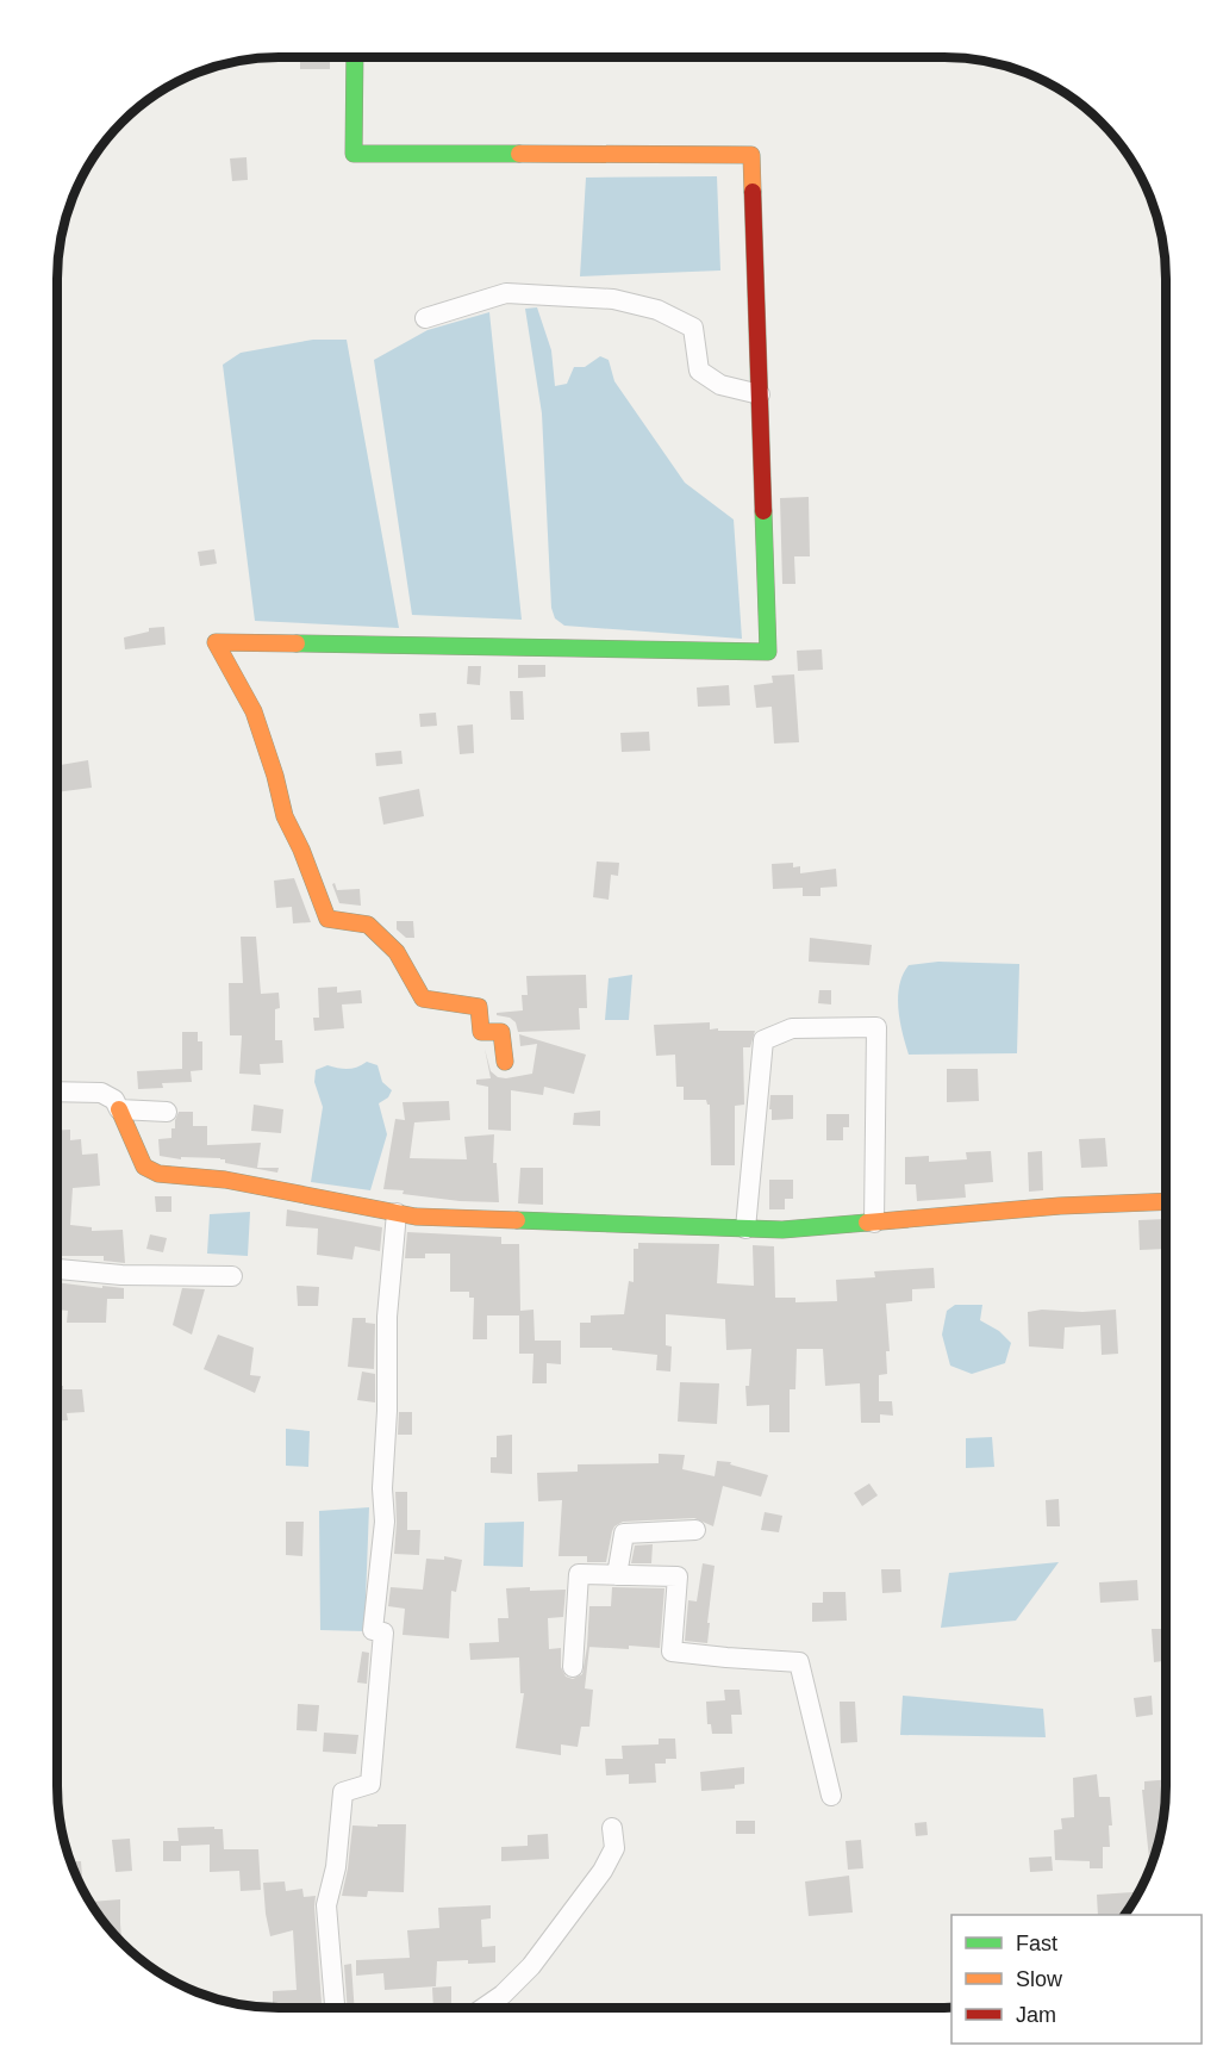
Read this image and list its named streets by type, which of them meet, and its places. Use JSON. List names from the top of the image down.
{
  "legend": ["Fast", "Slow", "Jam"]
}
